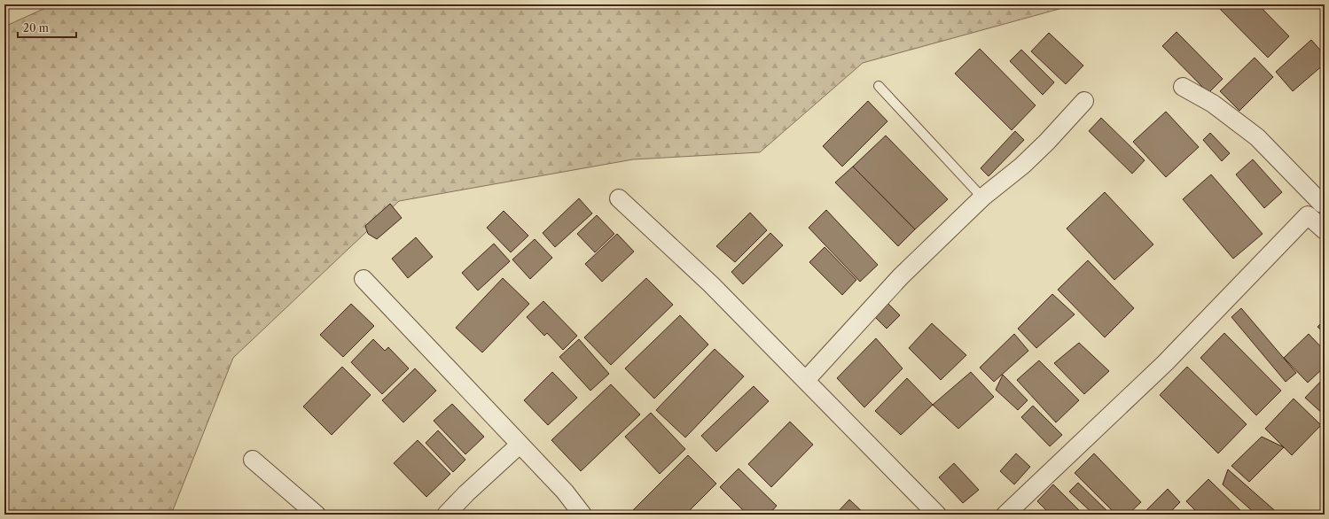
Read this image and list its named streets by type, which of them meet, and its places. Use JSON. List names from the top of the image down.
{
  "scale_bar": "20 m"
}
